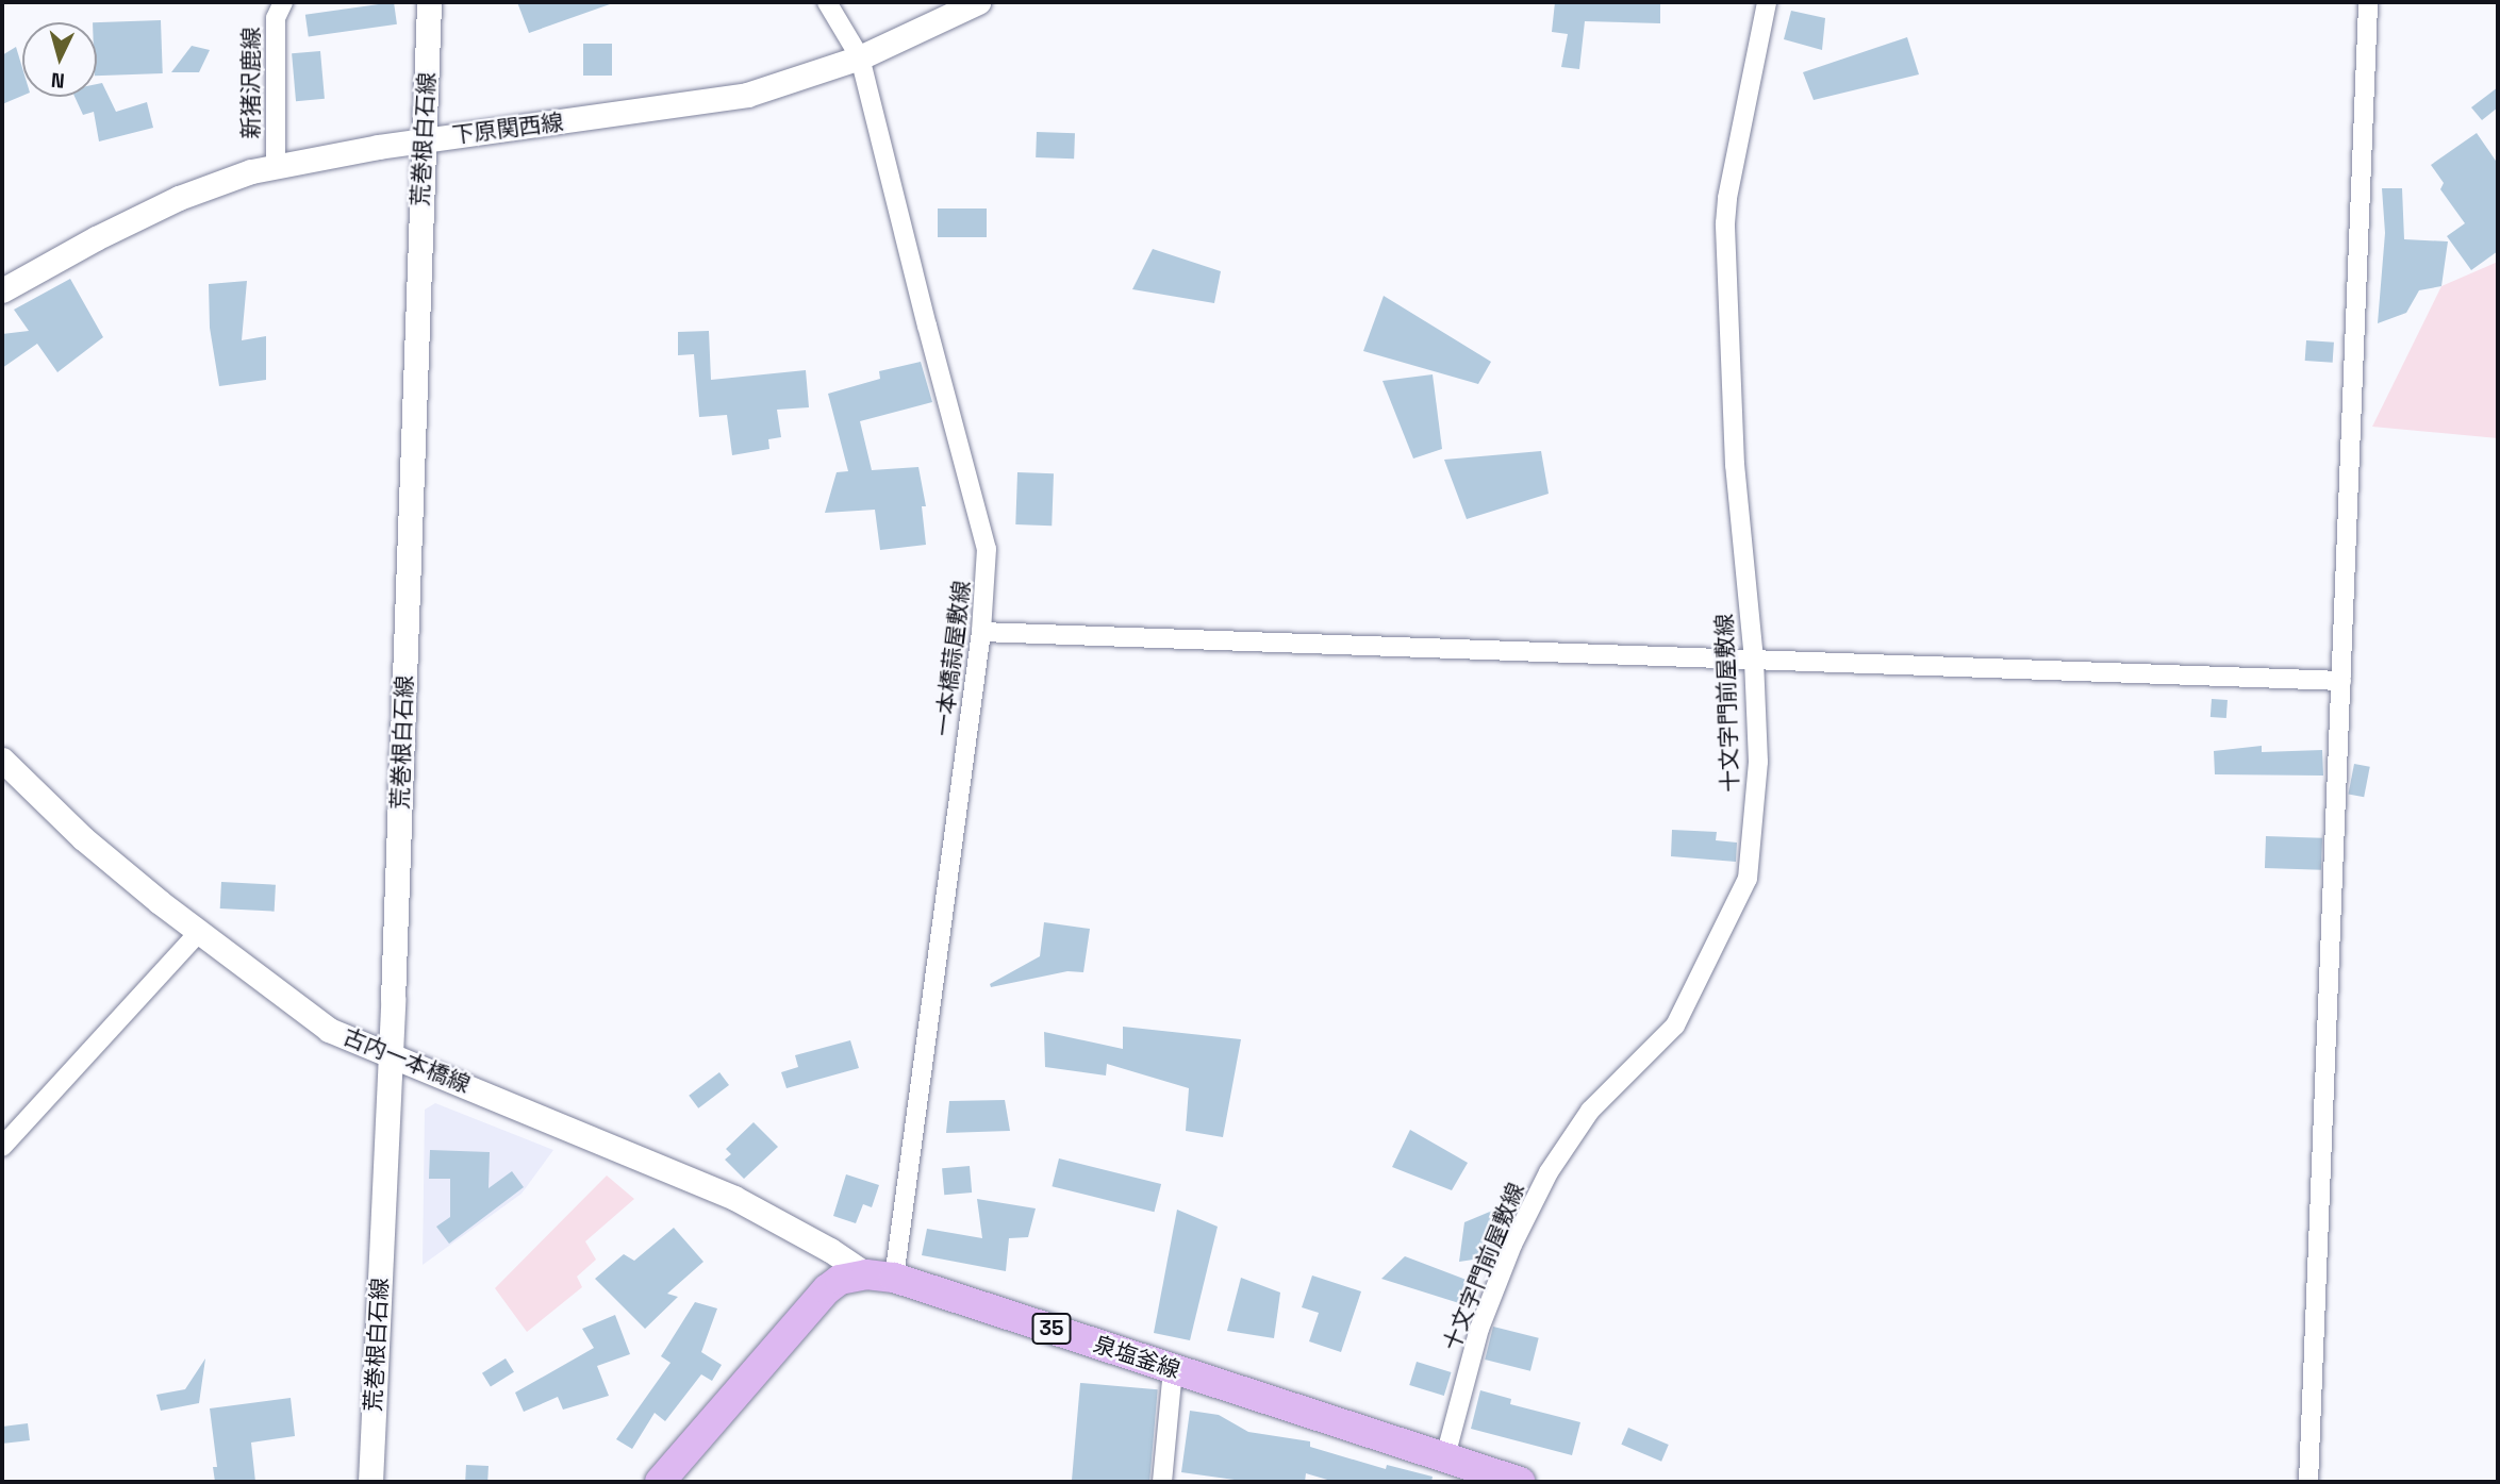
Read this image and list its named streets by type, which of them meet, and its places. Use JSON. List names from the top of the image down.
{
  "streets": {
    "main road": ["35", "泉塩釜線"],
    "street": [
      "新猪沢鹿線",
      "下原関西線",
      "荒巻根白石線",
      "一本橋蒜屋敷線",
      "十文字門前屋敷線",
      "古内一本橋線"
    ]
  },
  "crossings": [
    ["新猪沢鹿線", "下原関西線"],
    ["下原関西線", "荒巻根白石線"],
    ["下原関西線", "一本橋蒜屋敷線"],
    ["荒巻根白石線", "古内一本橋線"],
    ["一本橋蒜屋敷線", "古内一本橋線"],
    ["一本橋蒜屋敷線", "泉塩釜線"],
    ["十文字門前屋敷線", "泉塩釜線"],
    ["古内一本橋線", "泉塩釜線"]
  ],
  "north": "bottom"
}
